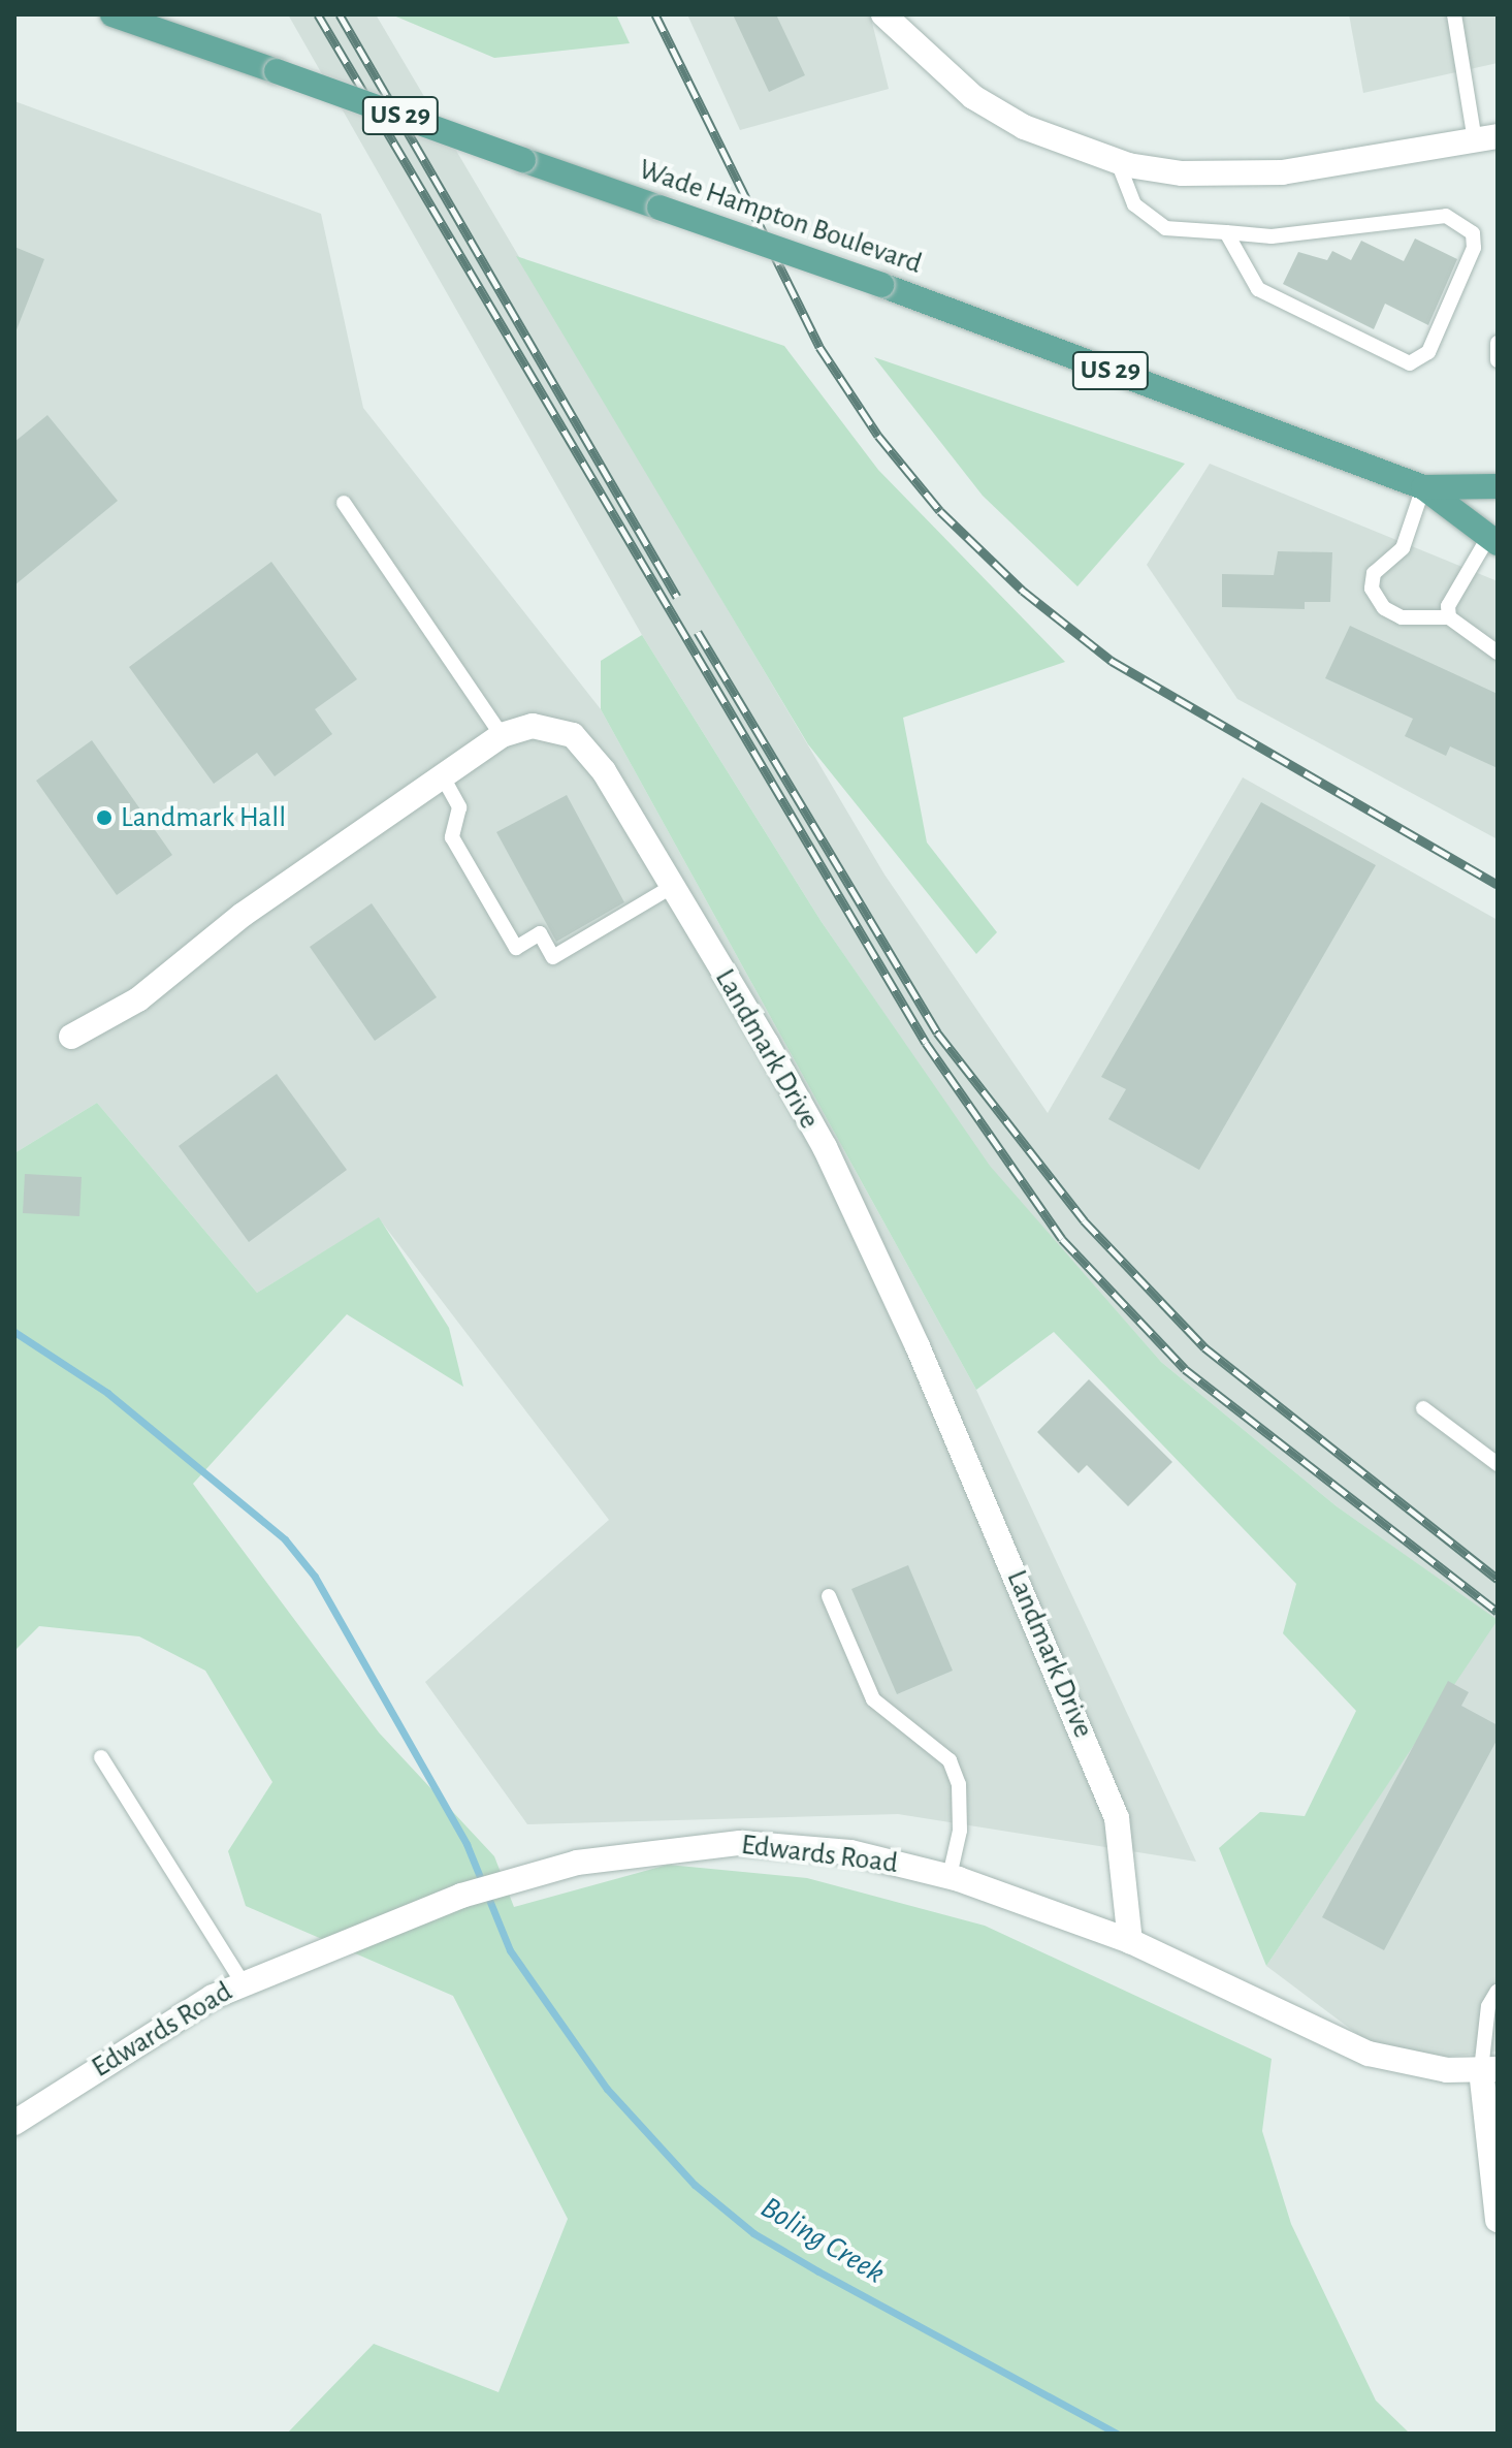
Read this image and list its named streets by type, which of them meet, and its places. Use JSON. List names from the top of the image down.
{
  "streets": {
    "main road": ["US 29", "Wade Hampton Boulevard"],
    "street": ["Landmark Drive", "Edwards Road"]
  },
  "crossings": [
    ["Landmark Drive", "Edwards Road"]
  ],
  "water": ["Boling Creek"],
  "places": ["Landmark Hall"]
}
